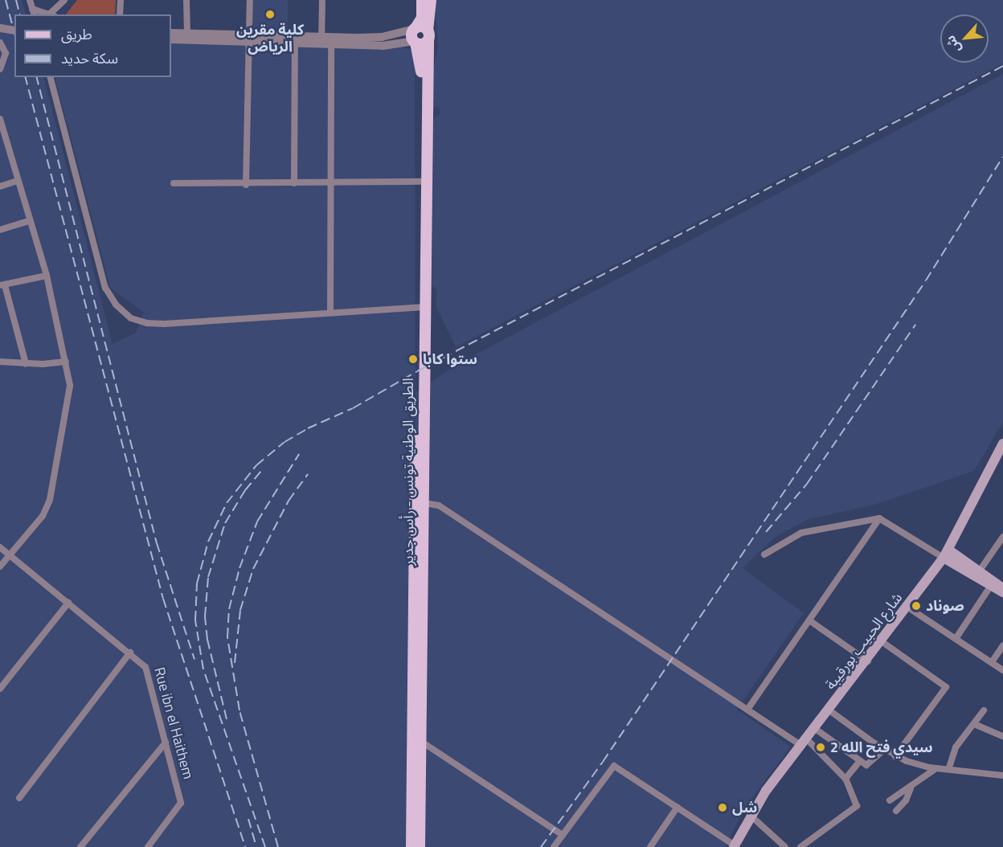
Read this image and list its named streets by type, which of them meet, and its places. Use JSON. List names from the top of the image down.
{
  "streets": {
    "main road": ["الطريق الوطنية تونس - رأس جدير", "شارع الحبيب بورقيبة"],
    "street": ["Rue ibn el Haithem"]
  },
  "places": [
    "كلية مقرين الرياض",
    "ستوا كابا",
    "صوناد",
    "2 سيدي فتح الله",
    "شل"
  ],
  "legend": ["طريق", "سكة حديد"],
  "north": "bottom left"
}
